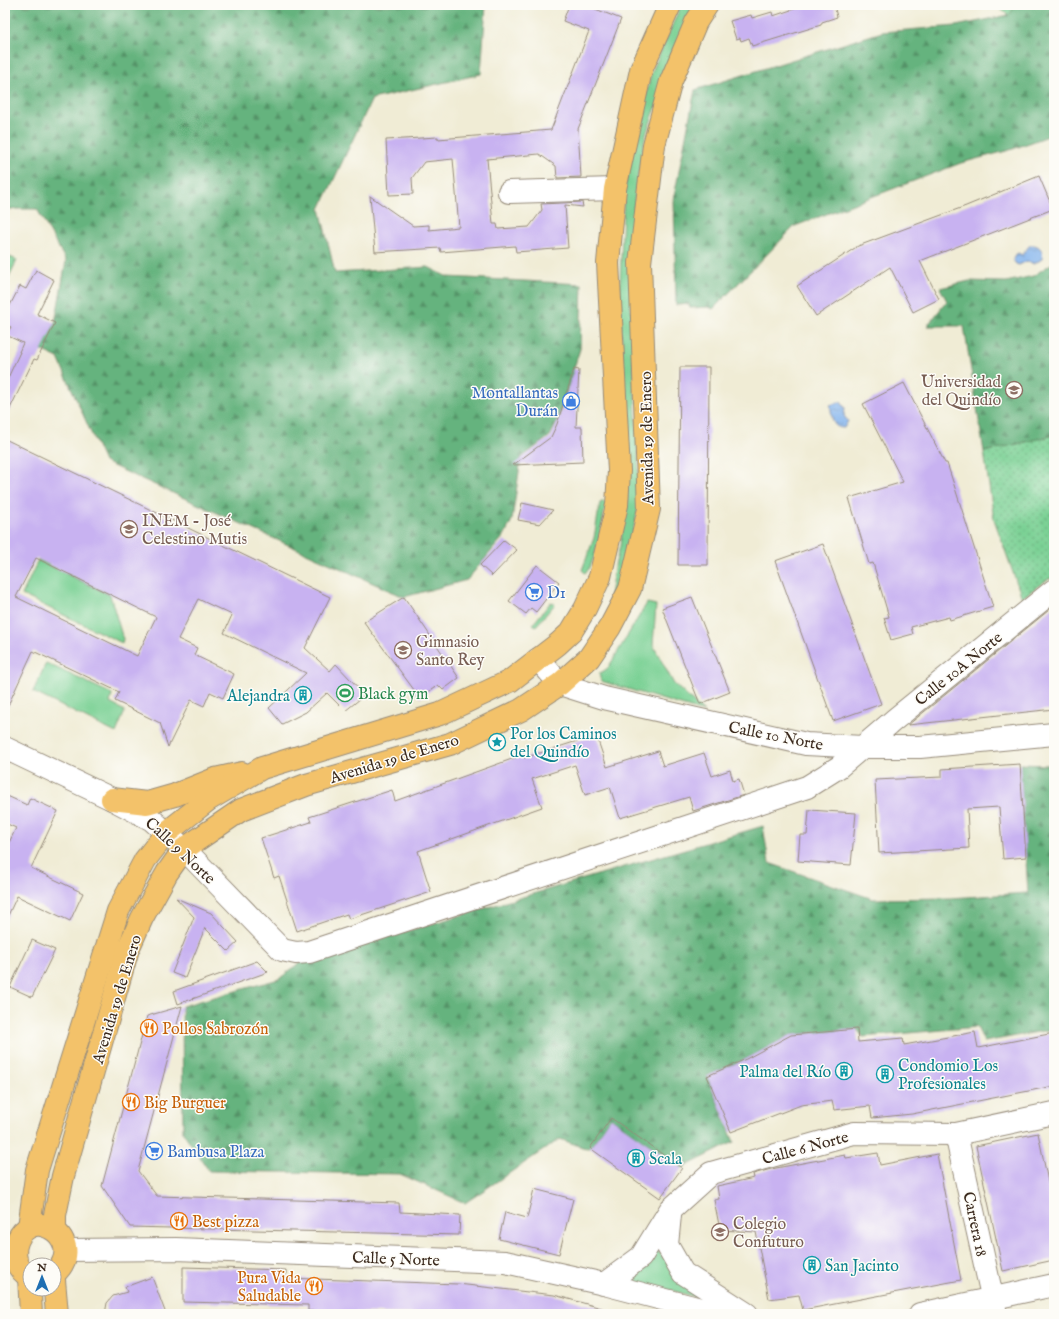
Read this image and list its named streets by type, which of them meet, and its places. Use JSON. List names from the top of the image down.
{
  "streets": {
    "main road": ["Avenida 19 de Enero"],
    "street": [
      "Calle 10A Norte",
      "Calle 10 Norte",
      "Calle 9 Norte",
      "Calle 6 Norte",
      "Carrera 18",
      "Calle 5 Norte"
    ]
  },
  "crossings": [
    ["Avenida 19 de Enero", "Calle 10 Norte"],
    ["Avenida 19 de Enero", "Calle 9 Norte"],
    ["Calle 10A Norte", "Calle 10 Norte"],
    ["Calle 10A Norte", "Calle 9 Norte"],
    ["Calle 6 Norte", "Carrera 18"],
    ["Calle 6 Norte", "Calle 5 Norte"]
  ],
  "places": {
    "school or university": [
      "Universidad del Quindío",
      "INEM - José Celestino Mutis",
      "Gimnasio Santo Rey",
      "Colegio Confuturo"
    ],
    "shop": ["Montallantas Durán"],
    "supermarket": ["D1", "Bambusa Plaza"],
    "sports": ["Black gym"],
    "building": [
      "Alejandra",
      "Palma del Río",
      "Condomio Los Profesionales",
      "Scala",
      "San Jacinto"
    ],
    "place": ["Por los Caminos del Quindío"],
    "restaurant": [
      "Pollos Sabrozón",
      "Big Burguer",
      "Best pizza",
      "Pura Vida Saludable"
    ]
  },
  "north": "top"
}
